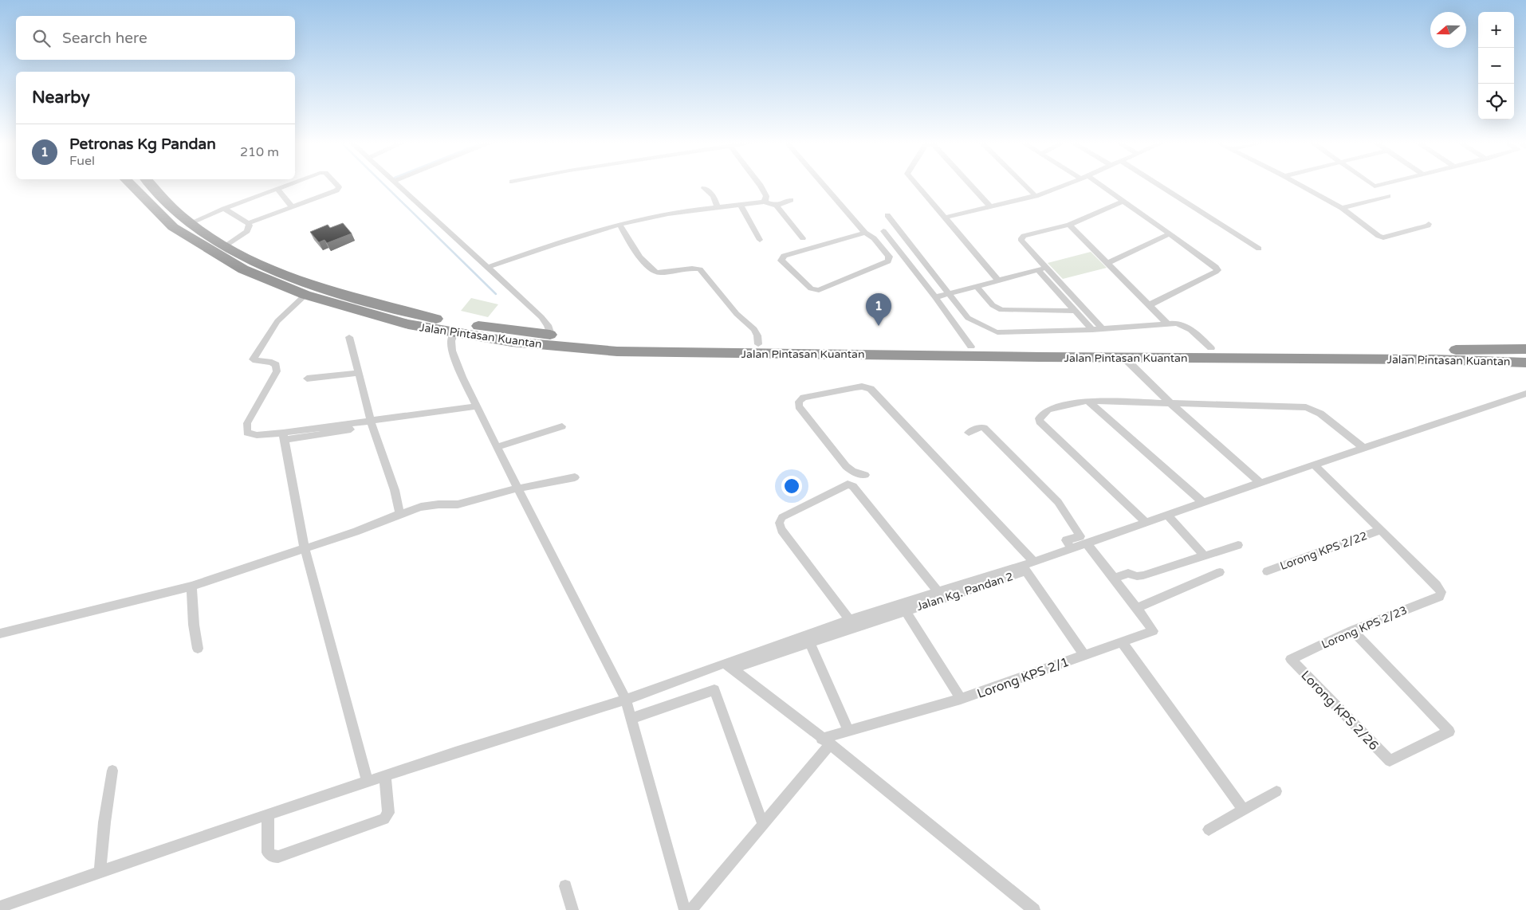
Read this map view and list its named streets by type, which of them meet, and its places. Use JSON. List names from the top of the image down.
{
  "streets": {
    "highway": ["Jalan Pintasan Kuantan"],
    "street": [
      "Lorong KPS 2/22",
      "Jalan Kg. Pandan 2",
      "Lorong KPS 2/23",
      "Lorong KPS 2/1",
      "Lorong KPS 2/26"
    ]
  },
  "crossings": [
    ["Lorong KPS 2/22", "Lorong KPS 2/23"],
    ["Lorong KPS 2/23", "Lorong KPS 2/26"]
  ],
  "north": "left",
  "page": {
    "map_buttons": ["+", "−"],
    "search": "Search here",
    "heading": "Nearby",
    "list": [
      {
        "mark": "1",
        "name": "Petronas Kg Pandan",
        "note": "Fuel",
        "value": "210 m"
      }
    ],
    "pins": "1"
  }
}
